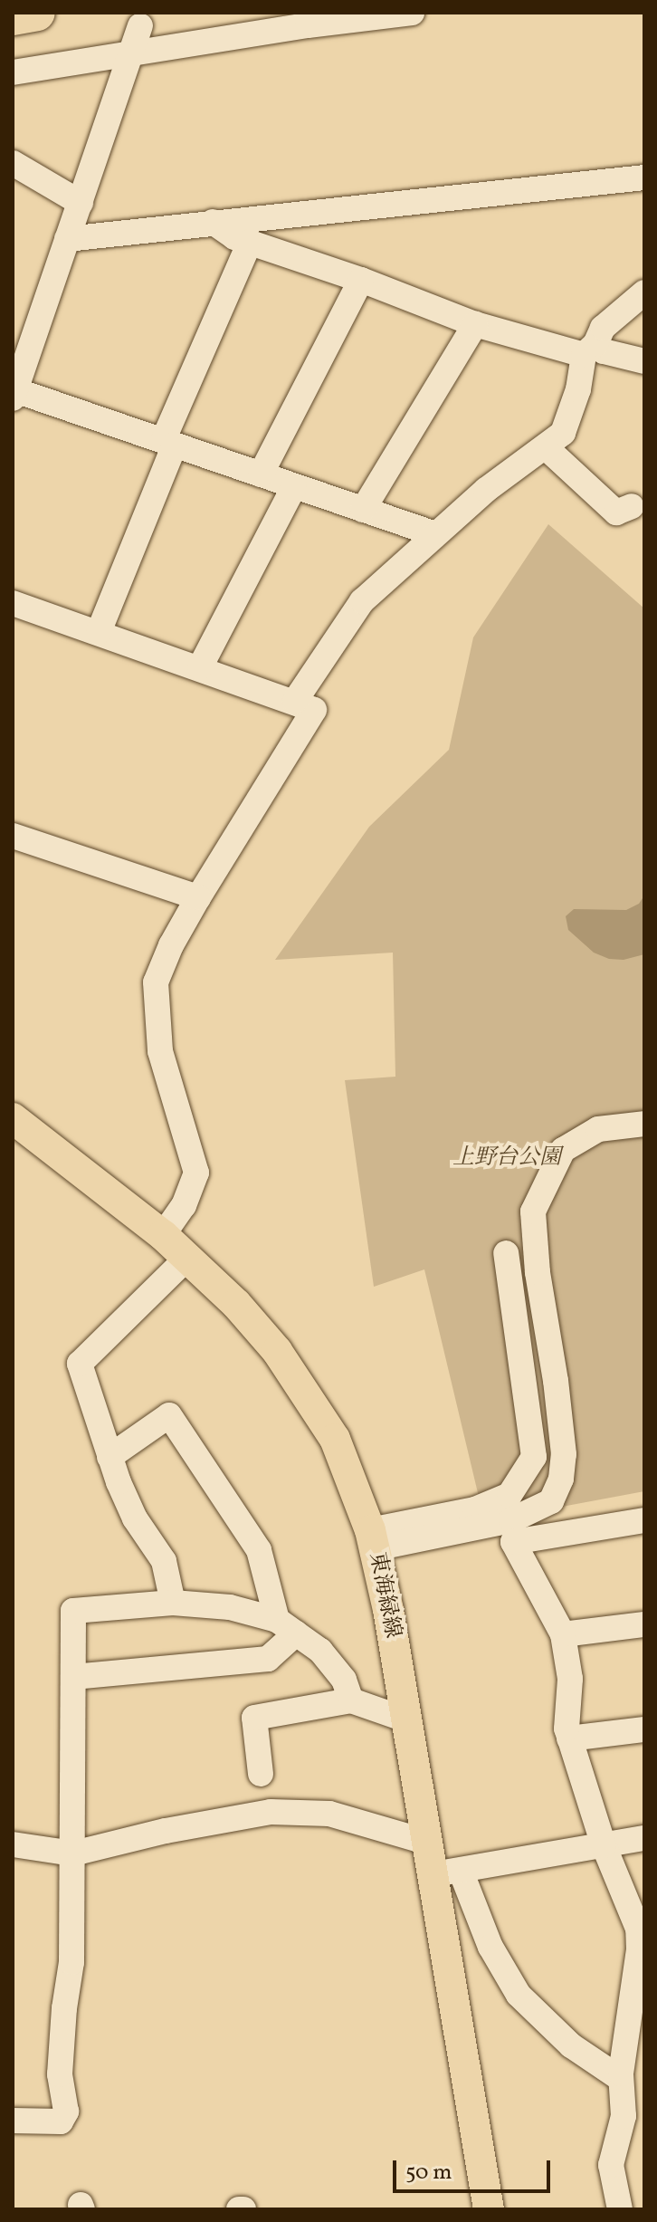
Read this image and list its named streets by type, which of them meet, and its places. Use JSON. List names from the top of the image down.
{
  "streets": {
    "main road": ["東海緑線"]
  },
  "parks": ["上野台公園"],
  "scale_bar": "50 m"
}
